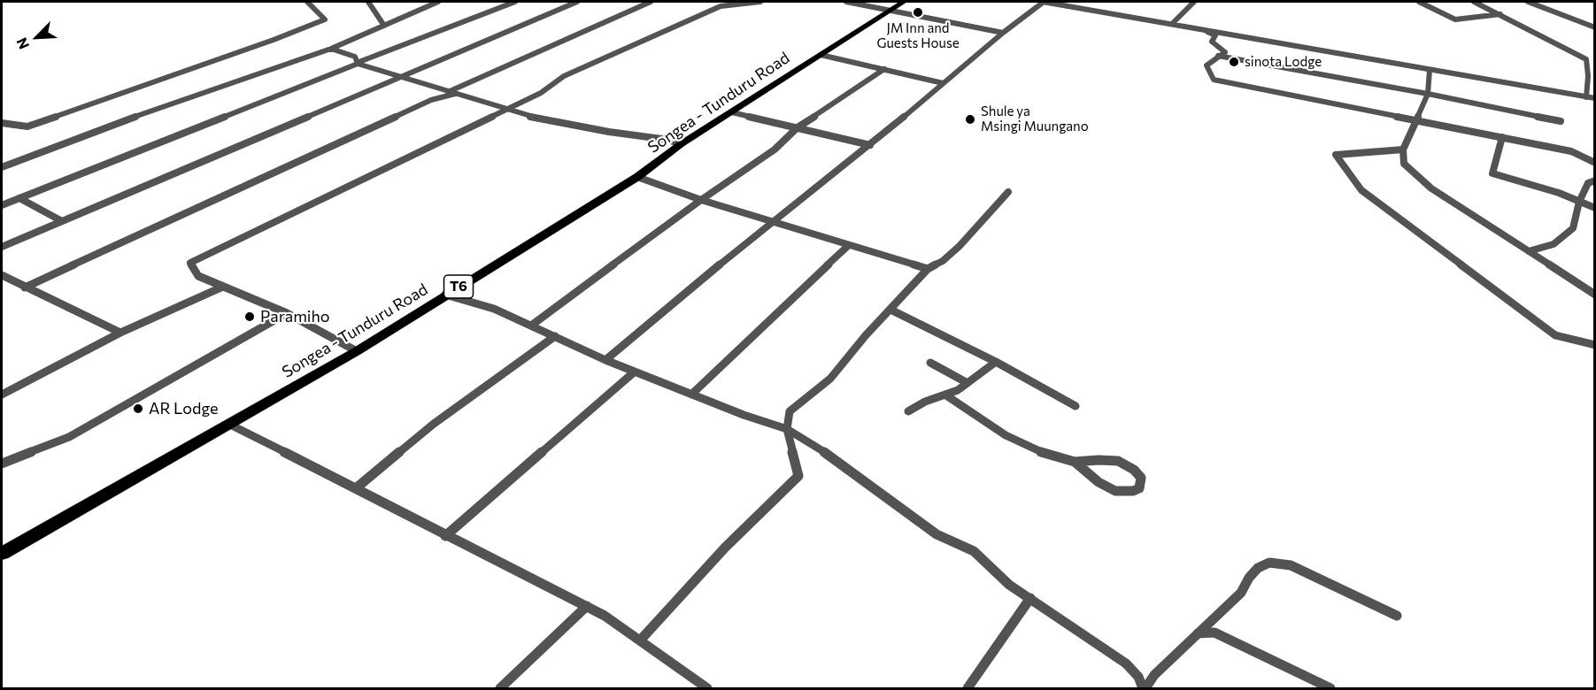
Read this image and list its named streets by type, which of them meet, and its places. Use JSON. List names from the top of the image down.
{
  "streets": {
    "highway": ["Songea - Tunduru Road", "T6"]
  },
  "places": [
    "JM Inn and Guests House",
    "sinota Lodge",
    "Shule ya Msingi Muungano",
    "Paramiho",
    "AR Lodge"
  ],
  "north": "bottom left"
}
